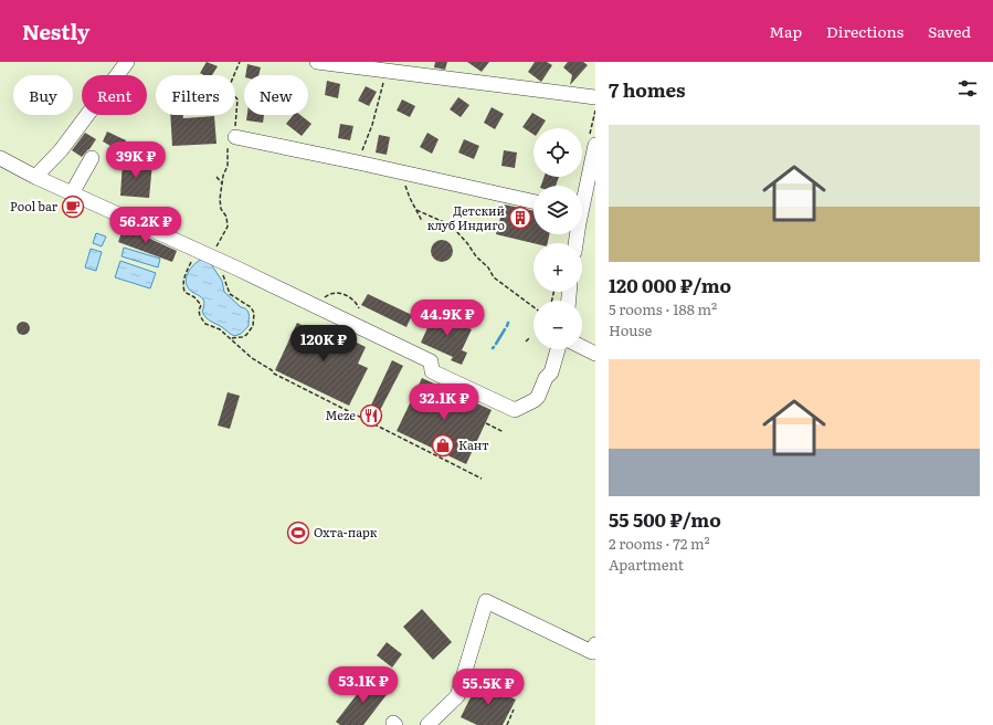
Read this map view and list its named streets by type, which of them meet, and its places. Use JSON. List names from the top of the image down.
{
  "places": {
    "cafe": ["Pool bar"],
    "building": ["Детский клуб Индиго"],
    "restaurant": ["Meze"],
    "shop": ["Кант"],
    "sports": ["Охта-парк"]
  },
  "page": {
    "header": "Nestly",
    "nav": ["Map", "Directions", "Saved"],
    "heading": "7 homes",
    "chip": [
      "Buy",
      "Rent",
      "Filters",
      "New"
    ],
    "list": [
      {
        "name": "120 000 ₽/mo",
        "note": "5 rooms · 188 m² · House"
      },
      {
        "name": "55 500 ₽/mo",
        "note": "2 rooms · 72 m² · Apartment"
      }
    ],
    "map_buttons": ["+", "−"],
    "price": [
      "39K ₽",
      "56.2K ₽",
      "44.9K ₽",
      "120K ₽",
      "32.1K ₽",
      "53.1K ₽",
      "55.5K ₽"
    ]
  }
}
